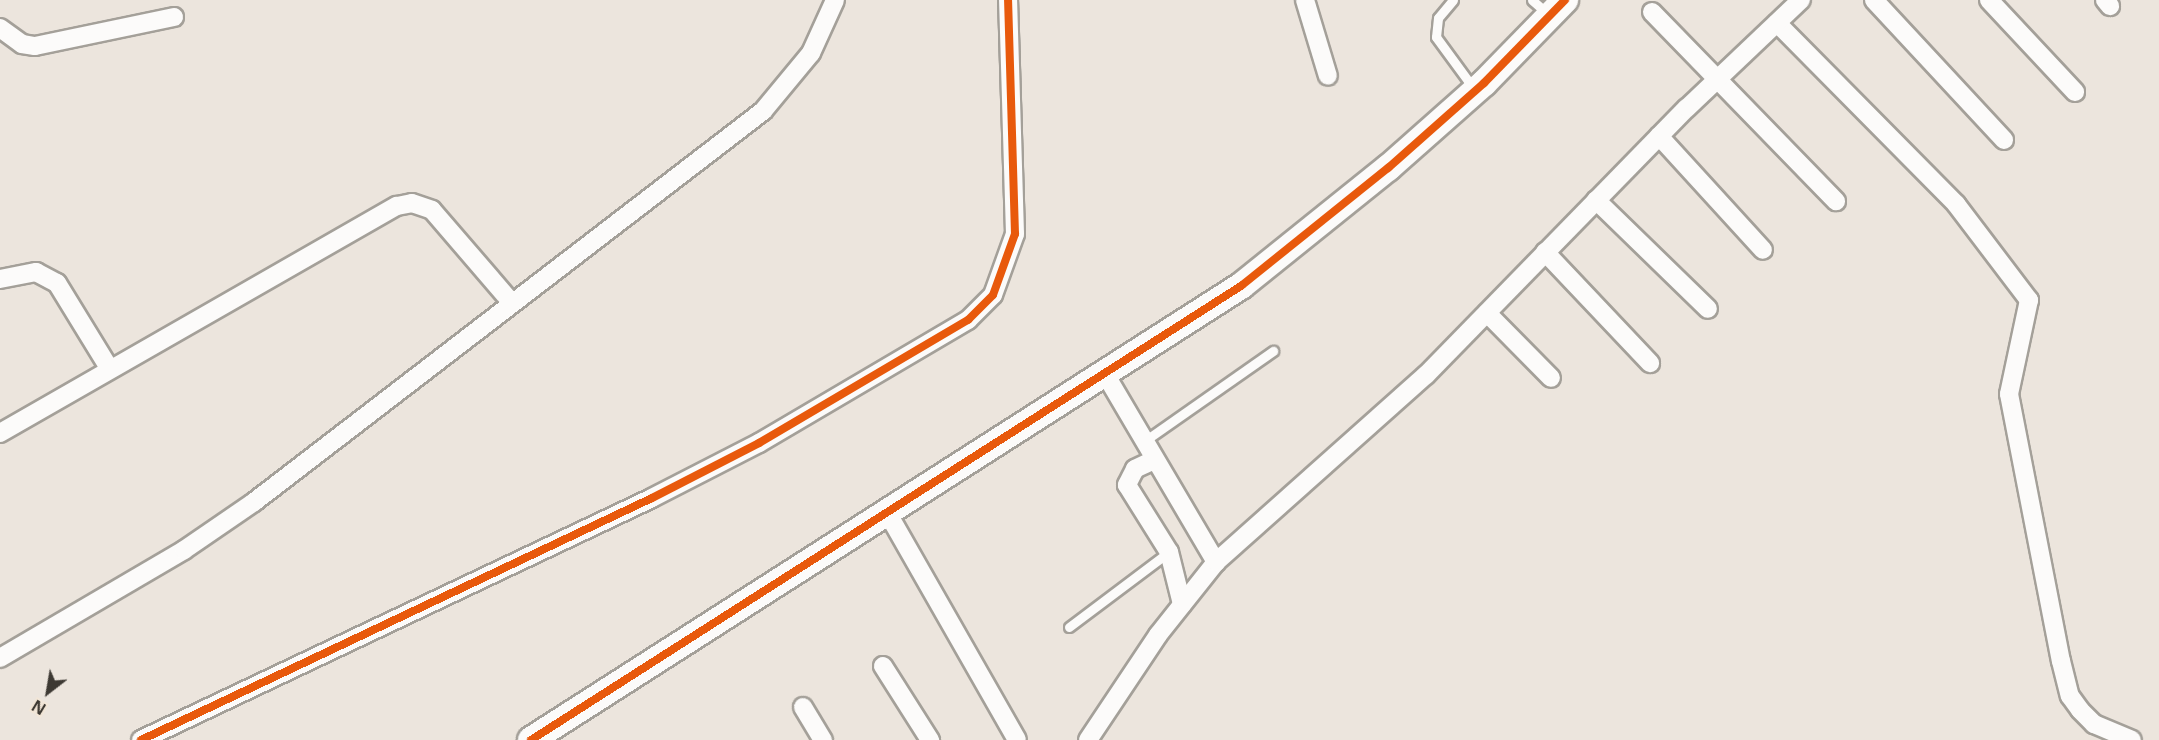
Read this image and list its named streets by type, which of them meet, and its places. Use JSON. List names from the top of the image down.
{
  "north": "bottom left"
}
